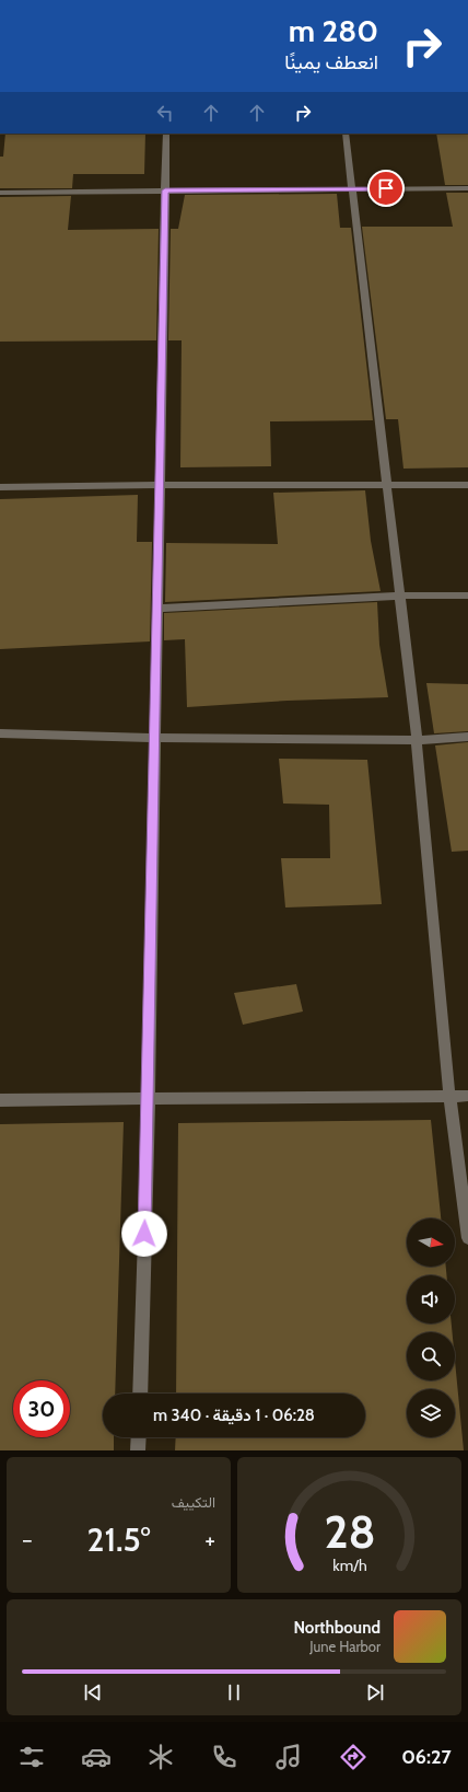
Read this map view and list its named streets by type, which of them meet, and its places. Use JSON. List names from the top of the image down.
{
  "north": "right",
  "page": {
    "turn": ["280 m", "انعطف يمينًا"],
    "limit": "30",
    "trip": "06:28 · 1 دقيقة · 340 m",
    "tile": "التكييف",
    "heat": ["−", "21.5°", "+"],
    "song": ["Northbound", "June Harbor"],
    "tabs": "06:27",
    "gauge": ["28", "km/h"]
  }
}
